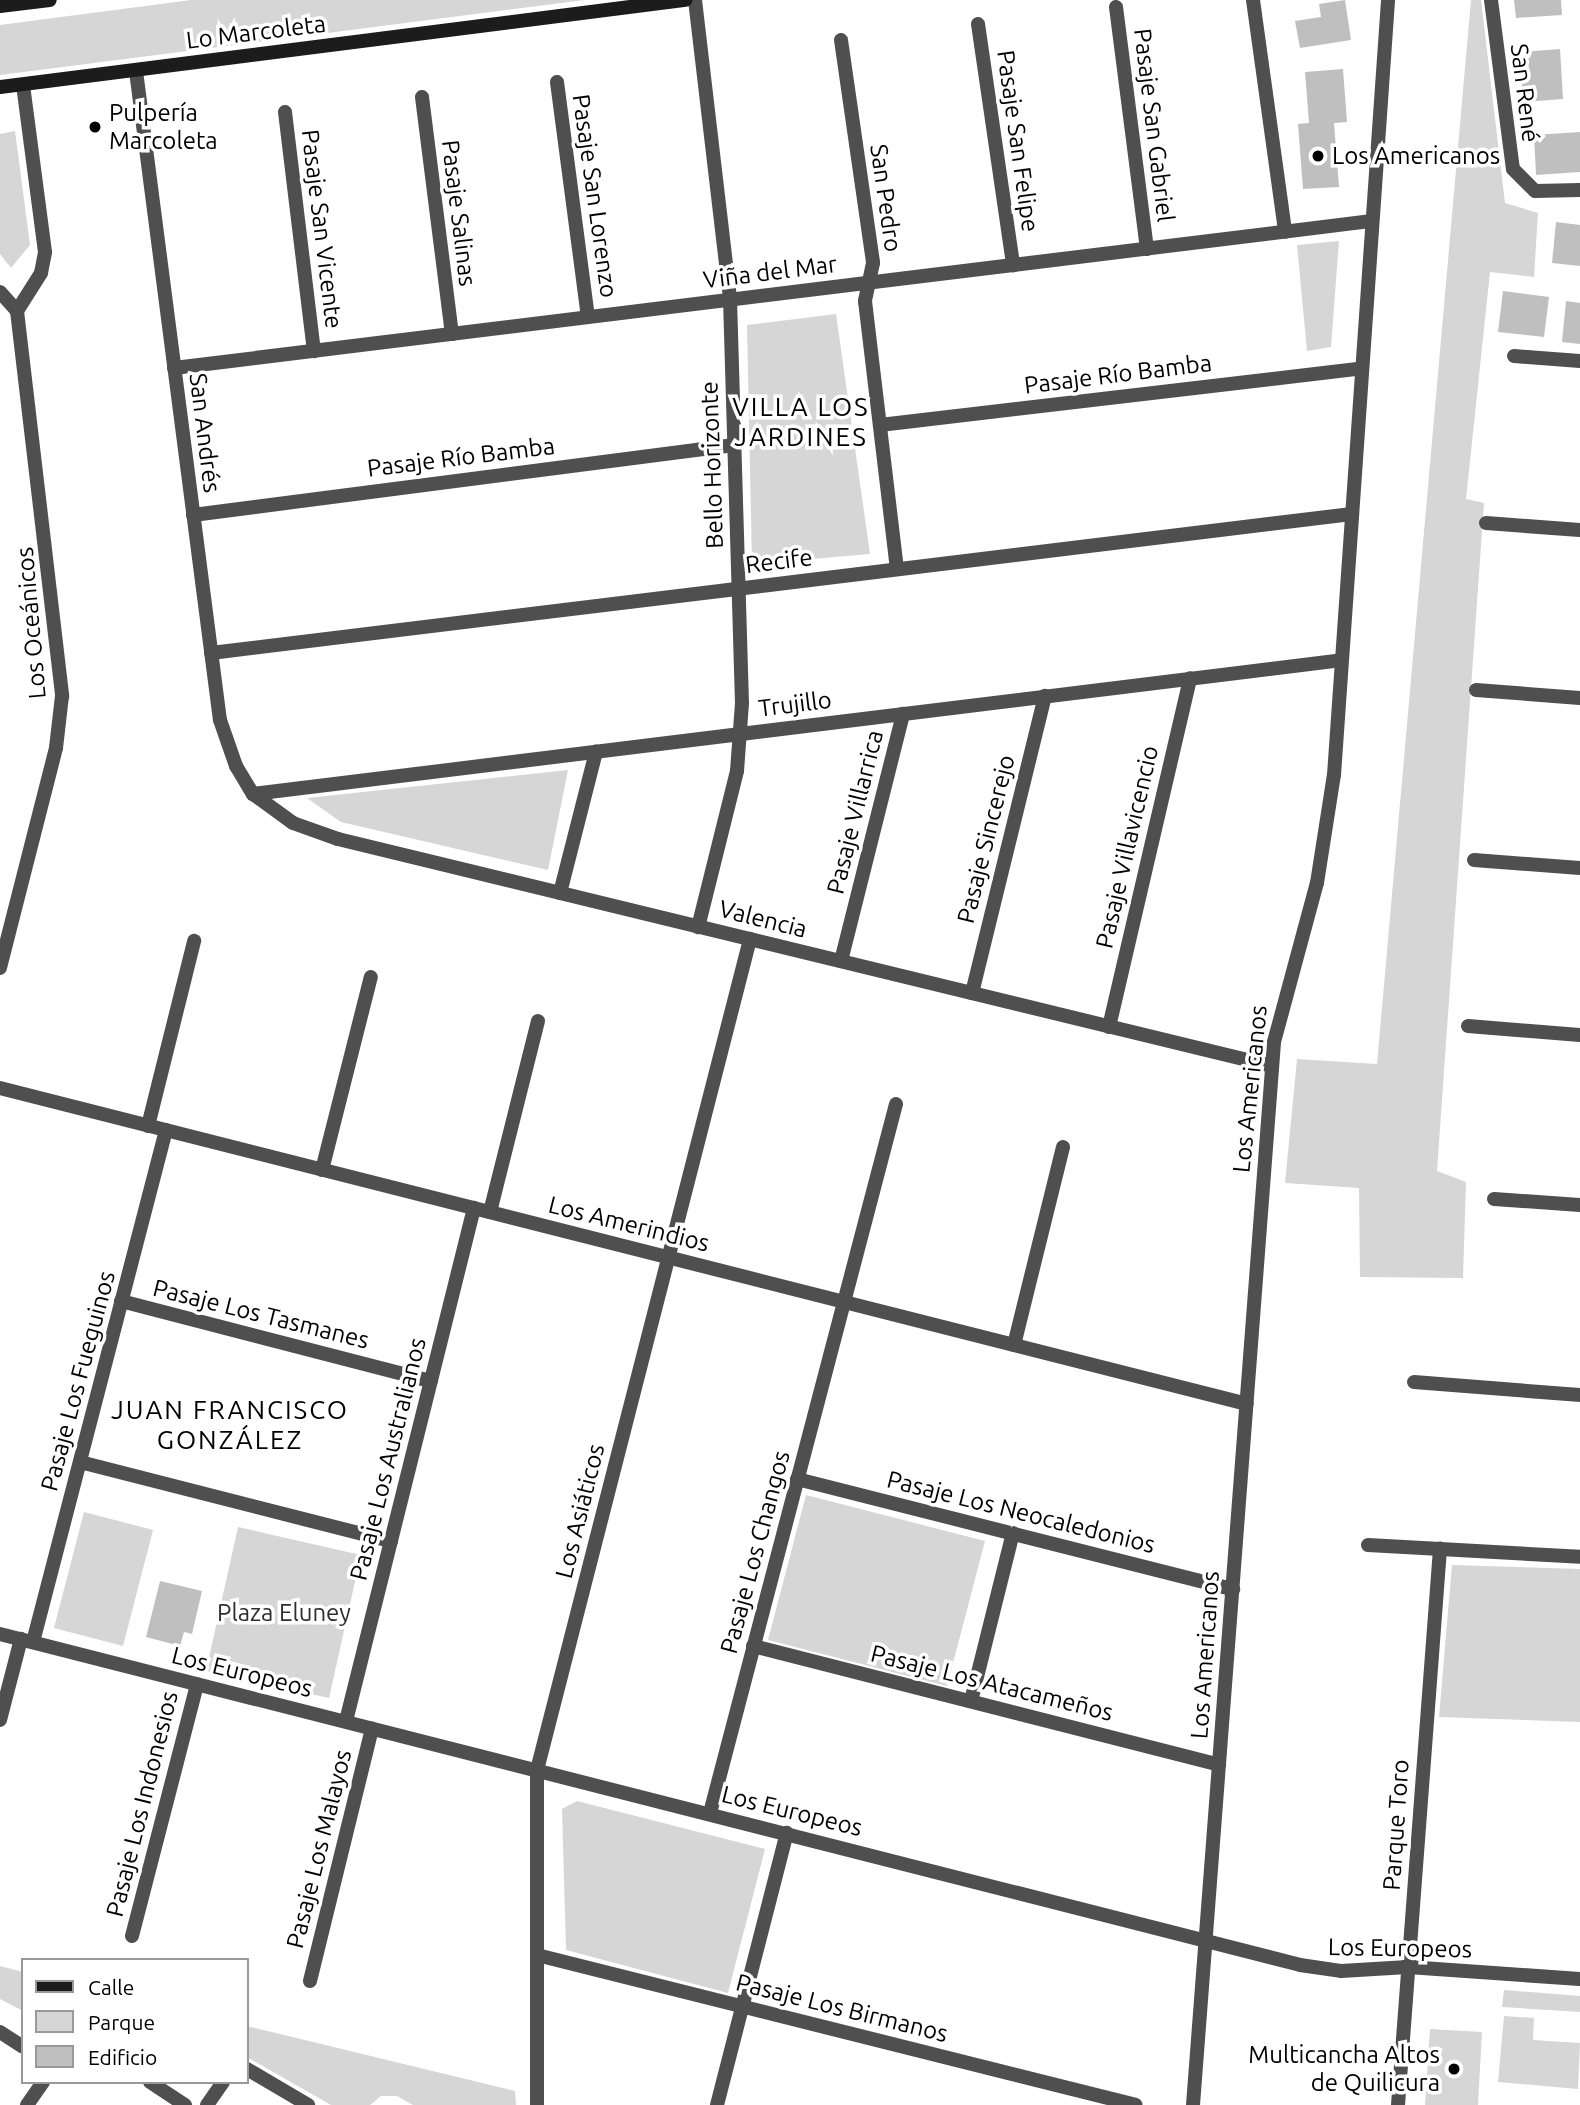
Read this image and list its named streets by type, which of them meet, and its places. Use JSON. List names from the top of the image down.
{
  "streets": {
    "main road": ["Lo Marcoleta"],
    "street": [
      "San René",
      "Pasaje San Gabriel",
      "Pasaje San Felipe",
      "Pasaje San Lorenzo",
      "San Pedro",
      "Pasaje Salinas",
      "Pasaje San Vicente",
      "Viña del Mar",
      "Pasaje Río Bamba",
      "San Andrés",
      "Bello Horizonte",
      "Recife",
      "Los Oceánicos",
      "Trujillo",
      "Pasaje Villarrica",
      "Pasaje Sincerejo",
      "Pasaje Villavicencio",
      "Valencia",
      "Los Americanos",
      "Los Amerindios",
      "Pasaje Los Tasmanes",
      "Pasaje Los Fueguinos",
      "Pasaje Los Australianos",
      "Los Asiáticos",
      "Pasaje Los Neocaledonios",
      "Pasaje Los Changos",
      "Los Europeos",
      "Pasaje Los Atacameños",
      "Pasaje Los Indonesios",
      "Parque Toro",
      "Pasaje Los Malayos",
      "Pasaje Los Birmanos"
    ]
  },
  "crossings": [
    ["Lo Marcoleta", "San Andrés"],
    ["Pasaje San Gabriel", "Viña del Mar"],
    ["Pasaje San Felipe", "Viña del Mar"],
    ["Pasaje San Lorenzo", "Viña del Mar"],
    ["San Pedro", "Viña del Mar"],
    ["San Pedro", "Pasaje Río Bamba"],
    ["San Pedro", "Recife"],
    ["Pasaje Salinas", "Viña del Mar"],
    ["Pasaje San Vicente", "Viña del Mar"],
    ["Viña del Mar", "San Andrés"],
    ["Viña del Mar", "Bello Horizonte"],
    ["Viña del Mar", "Los Americanos"],
    ["Pasaje Río Bamba", "San Andrés"],
    ["Pasaje Río Bamba", "Bello Horizonte"],
    ["Pasaje Río Bamba", "Los Americanos"],
    ["San Andrés", "Recife"],
    ["San Andrés", "Trujillo"],
    ["San Andrés", "Valencia"],
    ["Bello Horizonte", "Recife"],
    ["Bello Horizonte", "Trujillo"],
    ["Bello Horizonte", "Valencia"],
    ["Recife", "Los Americanos"],
    ["Trujillo", "Pasaje Villarrica"],
    ["Trujillo", "Pasaje Sincerejo"],
    ["Trujillo", "Pasaje Villavicencio"],
    ["Trujillo", "Valencia"],
    ["Trujillo", "Los Americanos"],
    ["Pasaje Villarrica", "Valencia"],
    ["Pasaje Sincerejo", "Valencia"],
    ["Pasaje Villavicencio", "Valencia"],
    ["Valencia", "Los Americanos"],
    ["Valencia", "Los Asiáticos"],
    ["Los Americanos", "Los Amerindios"],
    ["Los Americanos", "Pasaje Los Neocaledonios"],
    ["Los Americanos", "Los Europeos"],
    ["Los Americanos", "Pasaje Los Atacameños"],
    ["Los Amerindios", "Pasaje Los Fueguinos"],
    ["Los Amerindios", "Pasaje Los Australianos"],
    ["Los Amerindios", "Los Asiáticos"],
    ["Los Amerindios", "Pasaje Los Changos"],
    ["Pasaje Los Tasmanes", "Pasaje Los Fueguinos"],
    ["Pasaje Los Tasmanes", "Pasaje Los Australianos"],
    ["Pasaje Los Fueguinos", "Los Europeos"],
    ["Pasaje Los Australianos", "Los Europeos"],
    ["Los Asiáticos", "Los Europeos"],
    ["Los Asiáticos", "Pasaje Los Birmanos"],
    ["Pasaje Los Neocaledonios", "Pasaje Los Changos"],
    ["Pasaje Los Changos", "Los Europeos"],
    ["Pasaje Los Changos", "Pasaje Los Atacameños"],
    ["Los Europeos", "Pasaje Los Indonesios"],
    ["Los Europeos", "Parque Toro"],
    ["Los Europeos", "Pasaje Los Malayos"]
  ],
  "districts": ["VILLA LOS JARDINES", "JUAN FRANCISCO GONZÁLEZ"],
  "parks": ["Plaza Eluney"],
  "places": ["Pulpería Marcoleta", "Los Americanos", "Multicancha Altos de Quilicura"],
  "legend": ["Calle", "Parque", "Edificio"]
}
